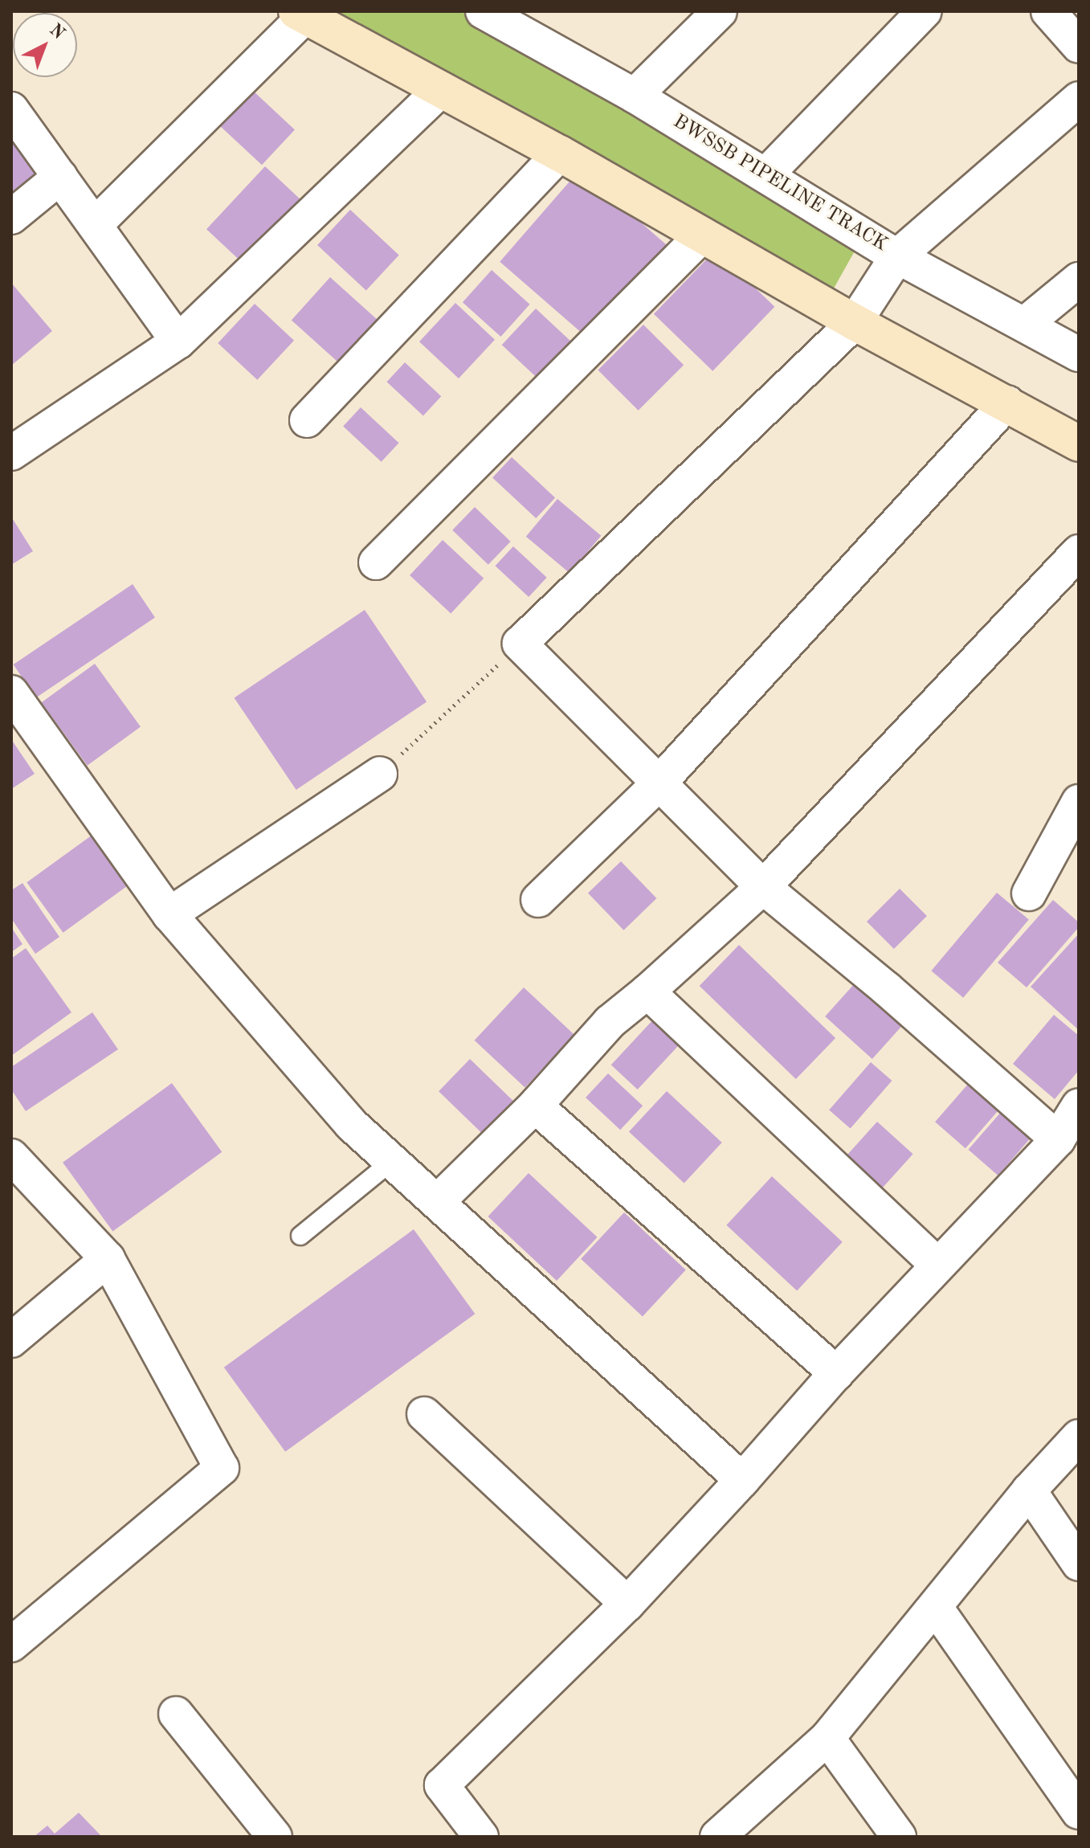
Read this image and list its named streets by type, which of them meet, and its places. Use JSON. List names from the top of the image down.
{
  "streets": {
    "street": ["BWSSB PIPELINE TRACK"]
  },
  "north": "top right"
}
